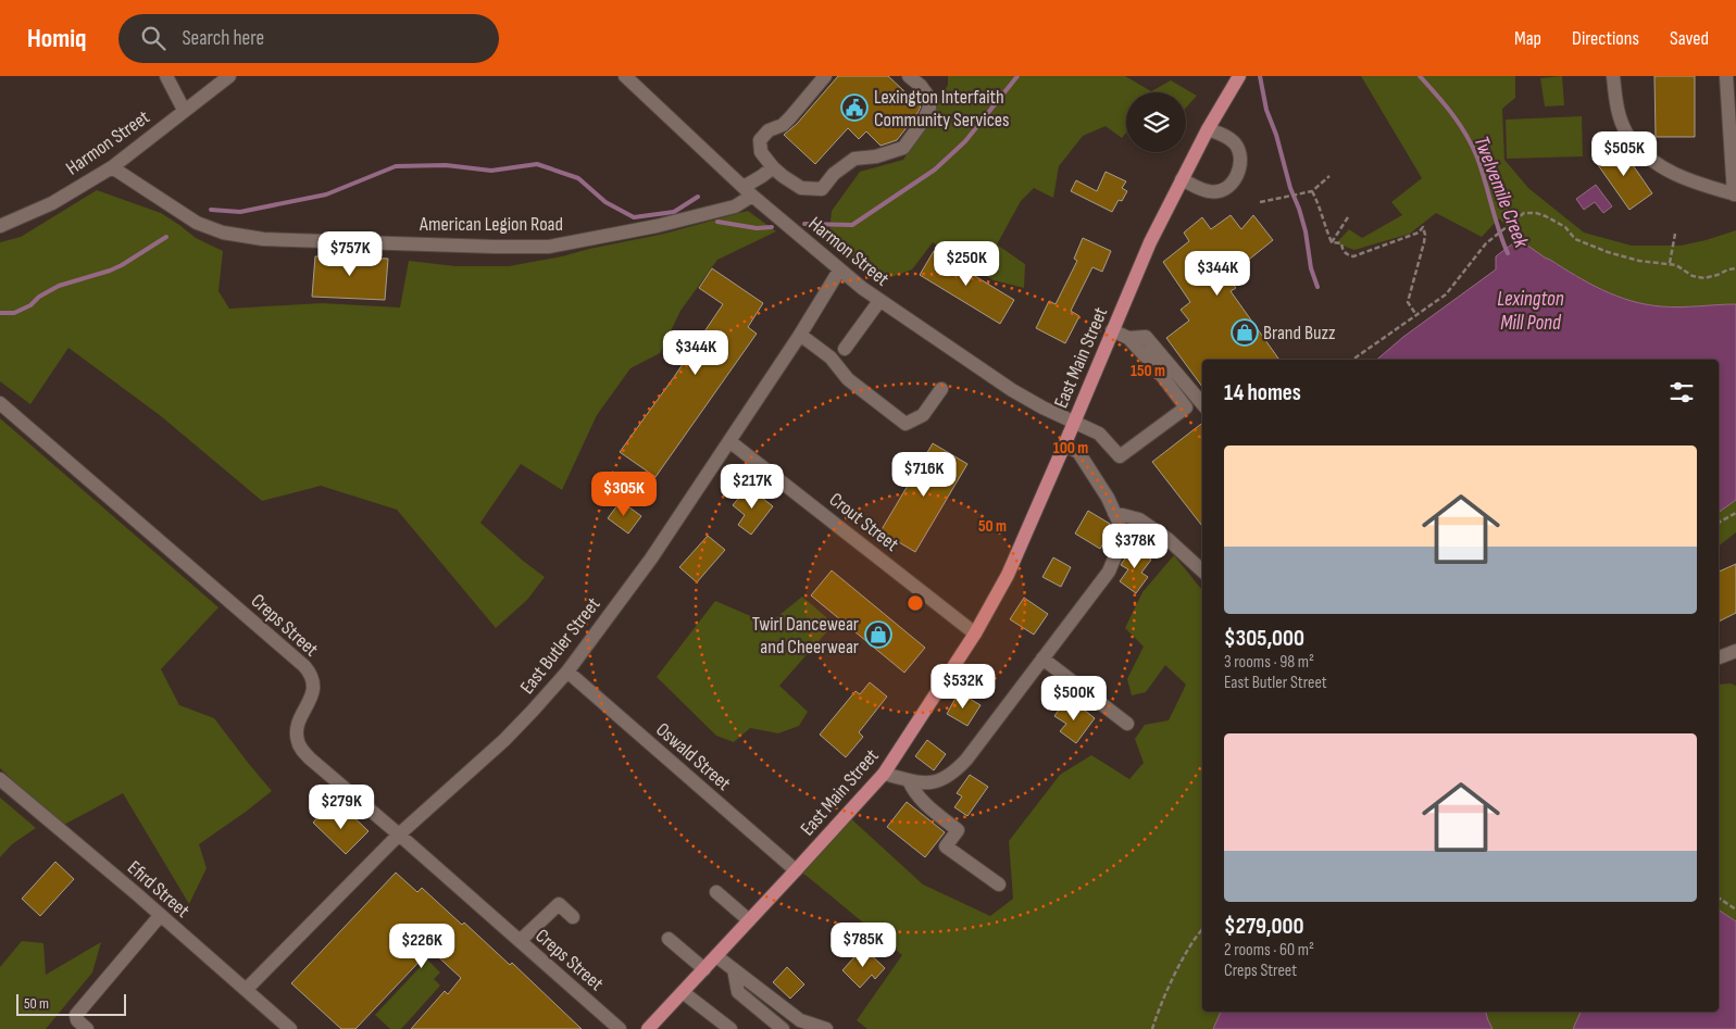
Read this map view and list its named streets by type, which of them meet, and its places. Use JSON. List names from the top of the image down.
{
  "streets": {
    "main road": ["East Main Street"],
    "street": [
      "Harmon Street",
      "American Legion Road",
      "Crout Street",
      "Creps Street",
      "East Butler Street",
      "Oswald Street",
      "Efird Street"
    ]
  },
  "crossings": [
    ["Harmon Street", "American Legion Road"],
    ["Harmon Street", "East Main Street"],
    ["Harmon Street", "East Butler Street"],
    ["East Main Street", "Crout Street"],
    ["East Main Street", "Oswald Street"],
    ["Crout Street", "East Butler Street"],
    ["Creps Street", "East Butler Street"],
    ["East Butler Street", "Oswald Street"],
    ["East Butler Street", "Efird Street"]
  ],
  "water": ["Twelvemile Creek", "Lexington Mill Pond"],
  "places": {
    "public building": ["Lexington Interfaith Community Services"],
    "shop": ["Brand Buzz", "Twirl Dancewear and Cheerwear"]
  },
  "scale_bar": "50 m",
  "page": {
    "header": "Homiq",
    "search": "Search here",
    "nav": ["Map", "Directions", "Saved"],
    "price": [
      "$505K",
      "$757K",
      "$250K",
      "$344K",
      "$344K",
      "$716K",
      "$217K",
      "$305K",
      "$378K",
      "$532K",
      "$500K",
      "$279K",
      "$785K",
      "$226K"
    ],
    "heading": "14 homes",
    "list": [
      {
        "name": "$305,000",
        "note": "3 rooms · 98 m² · East Butler Street"
      },
      {
        "name": "$279,000",
        "note": "2 rooms · 60 m² · Creps Street"
      }
    ],
    "scale": "50 m"
  },
  "rings": ["150 m", "100 m", "50 m"]
}
